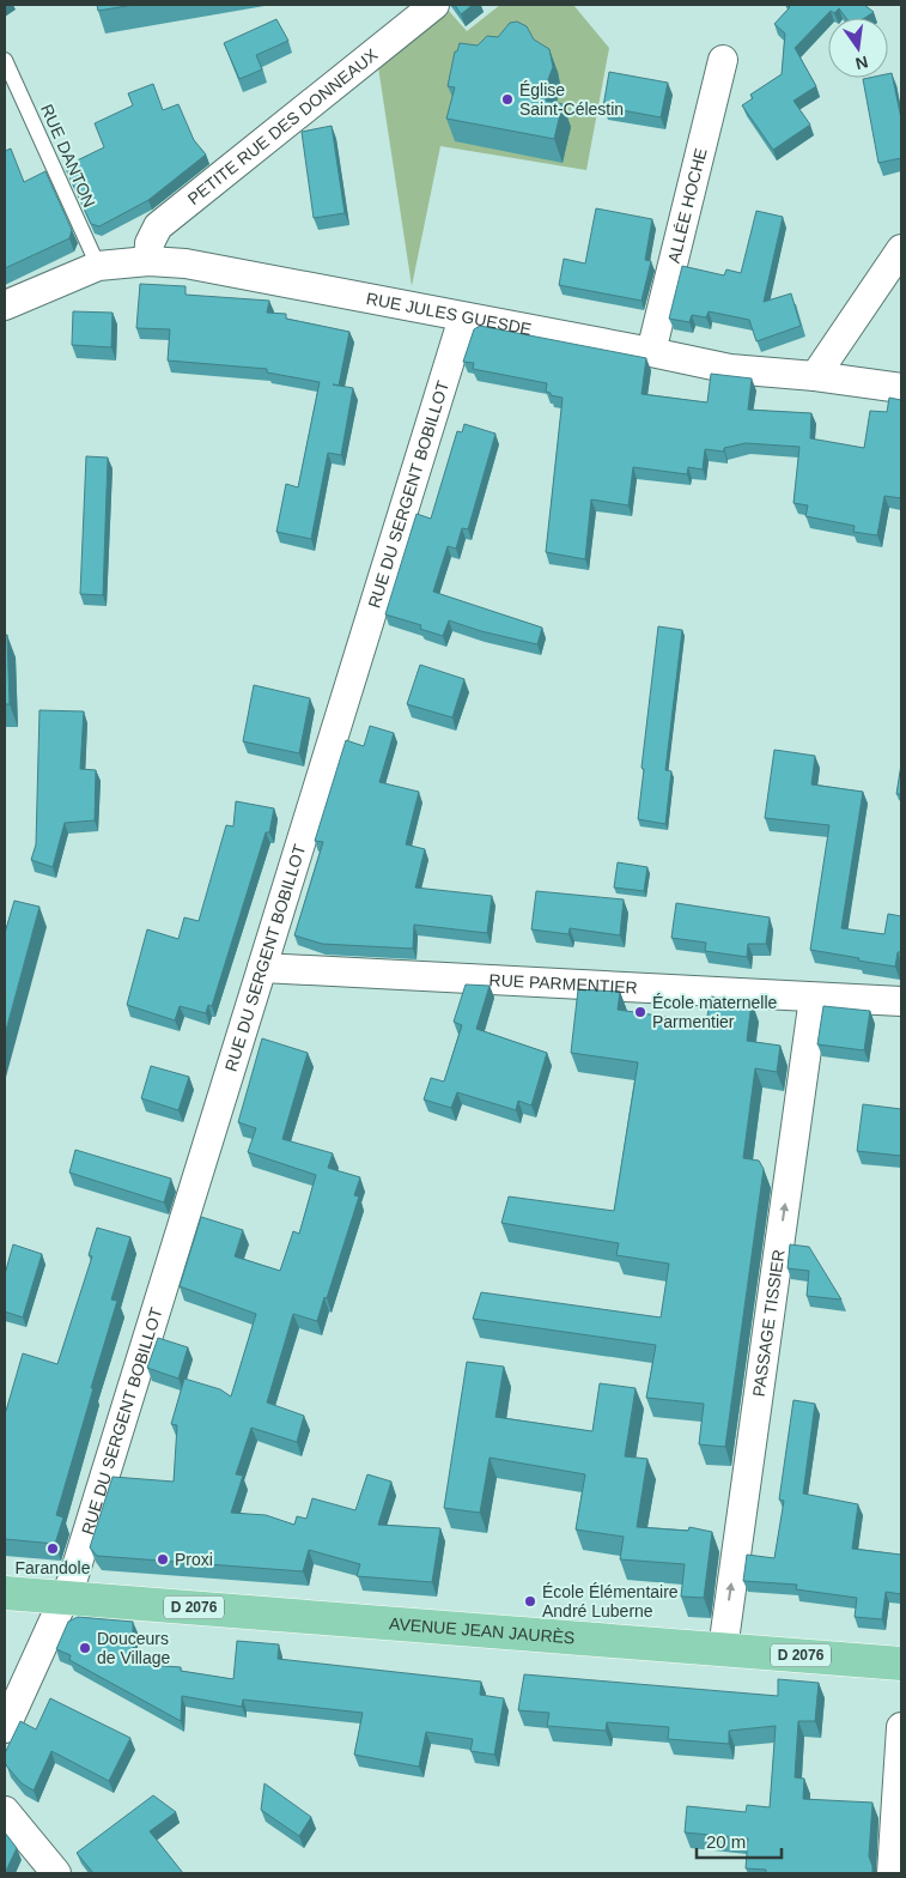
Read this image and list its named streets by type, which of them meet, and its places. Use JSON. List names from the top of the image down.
{
  "streets": {
    "main road": ["D 2076", "AVENUE JEAN JAURÈS"],
    "street": [
      "PETITE RUE DES DONNEAUX",
      "ALLÉE HOCHE",
      "RUE JULES GUESDE",
      "RUE DU SERGENT BOBILLOT",
      "RUE PARMENTIER",
      "PASSAGE TISSIER"
    ],
    "lane": ["RUE DANTON"]
  },
  "crossings": [
    ["PETITE RUE DES DONNEAUX", "RUE JULES GUESDE"],
    ["RUE DANTON", "RUE JULES GUESDE"],
    ["ALLÉE HOCHE", "RUE JULES GUESDE"],
    ["RUE JULES GUESDE", "RUE DU SERGENT BOBILLOT"],
    ["RUE DU SERGENT BOBILLOT", "RUE PARMENTIER"],
    ["RUE DU SERGENT BOBILLOT", "D 2076"],
    ["RUE DU SERGENT BOBILLOT", "AVENUE JEAN JAURÈS"],
    ["RUE PARMENTIER", "PASSAGE TISSIER"],
    ["PASSAGE TISSIER", "AVENUE JEAN JAURÈS"],
    ["D 2076", "AVENUE JEAN JAURÈS"]
  ],
  "one_way": ["PASSAGE TISSIER"],
  "places": [
    "Église Saint-Célestin",
    "École maternelle Parmentier",
    "Farandole",
    "Proxi",
    "École Élémentaire André Luberne",
    "Douceurs de Village"
  ],
  "scale_bar": "20 m",
  "north": "bottom"
}
